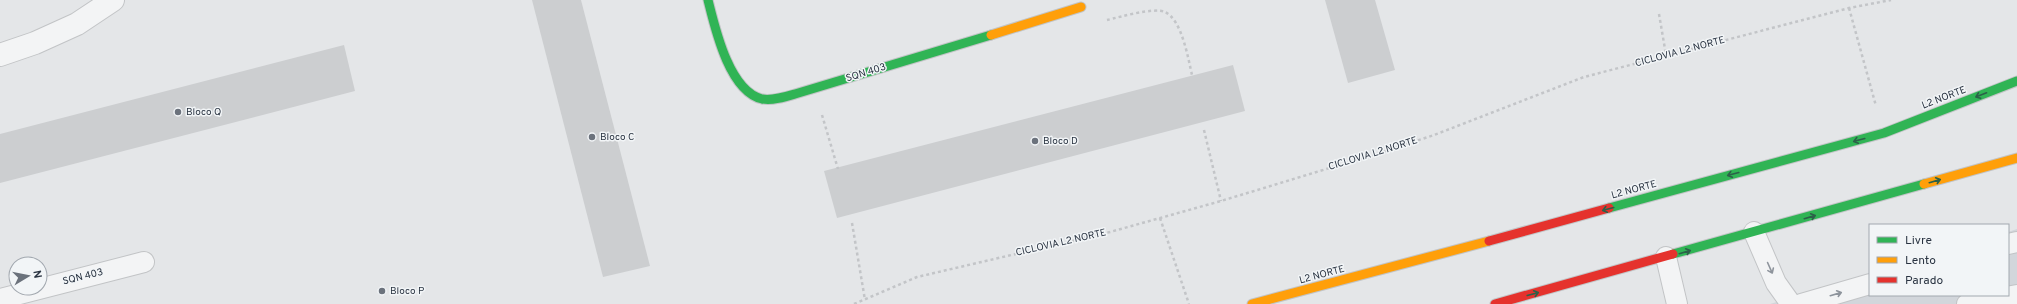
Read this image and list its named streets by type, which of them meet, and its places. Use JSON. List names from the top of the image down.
{
  "streets": {
    "main road": ["SQN 403", "L2 NORTE"],
    "path": ["CICLOVIA L2 NORTE"]
  },
  "places": [
    "Bloco Q",
    "Bloco C",
    "Bloco D",
    "Bloco P"
  ],
  "legend": ["Livre", "Lento", "Parado"],
  "north": "right"
}
